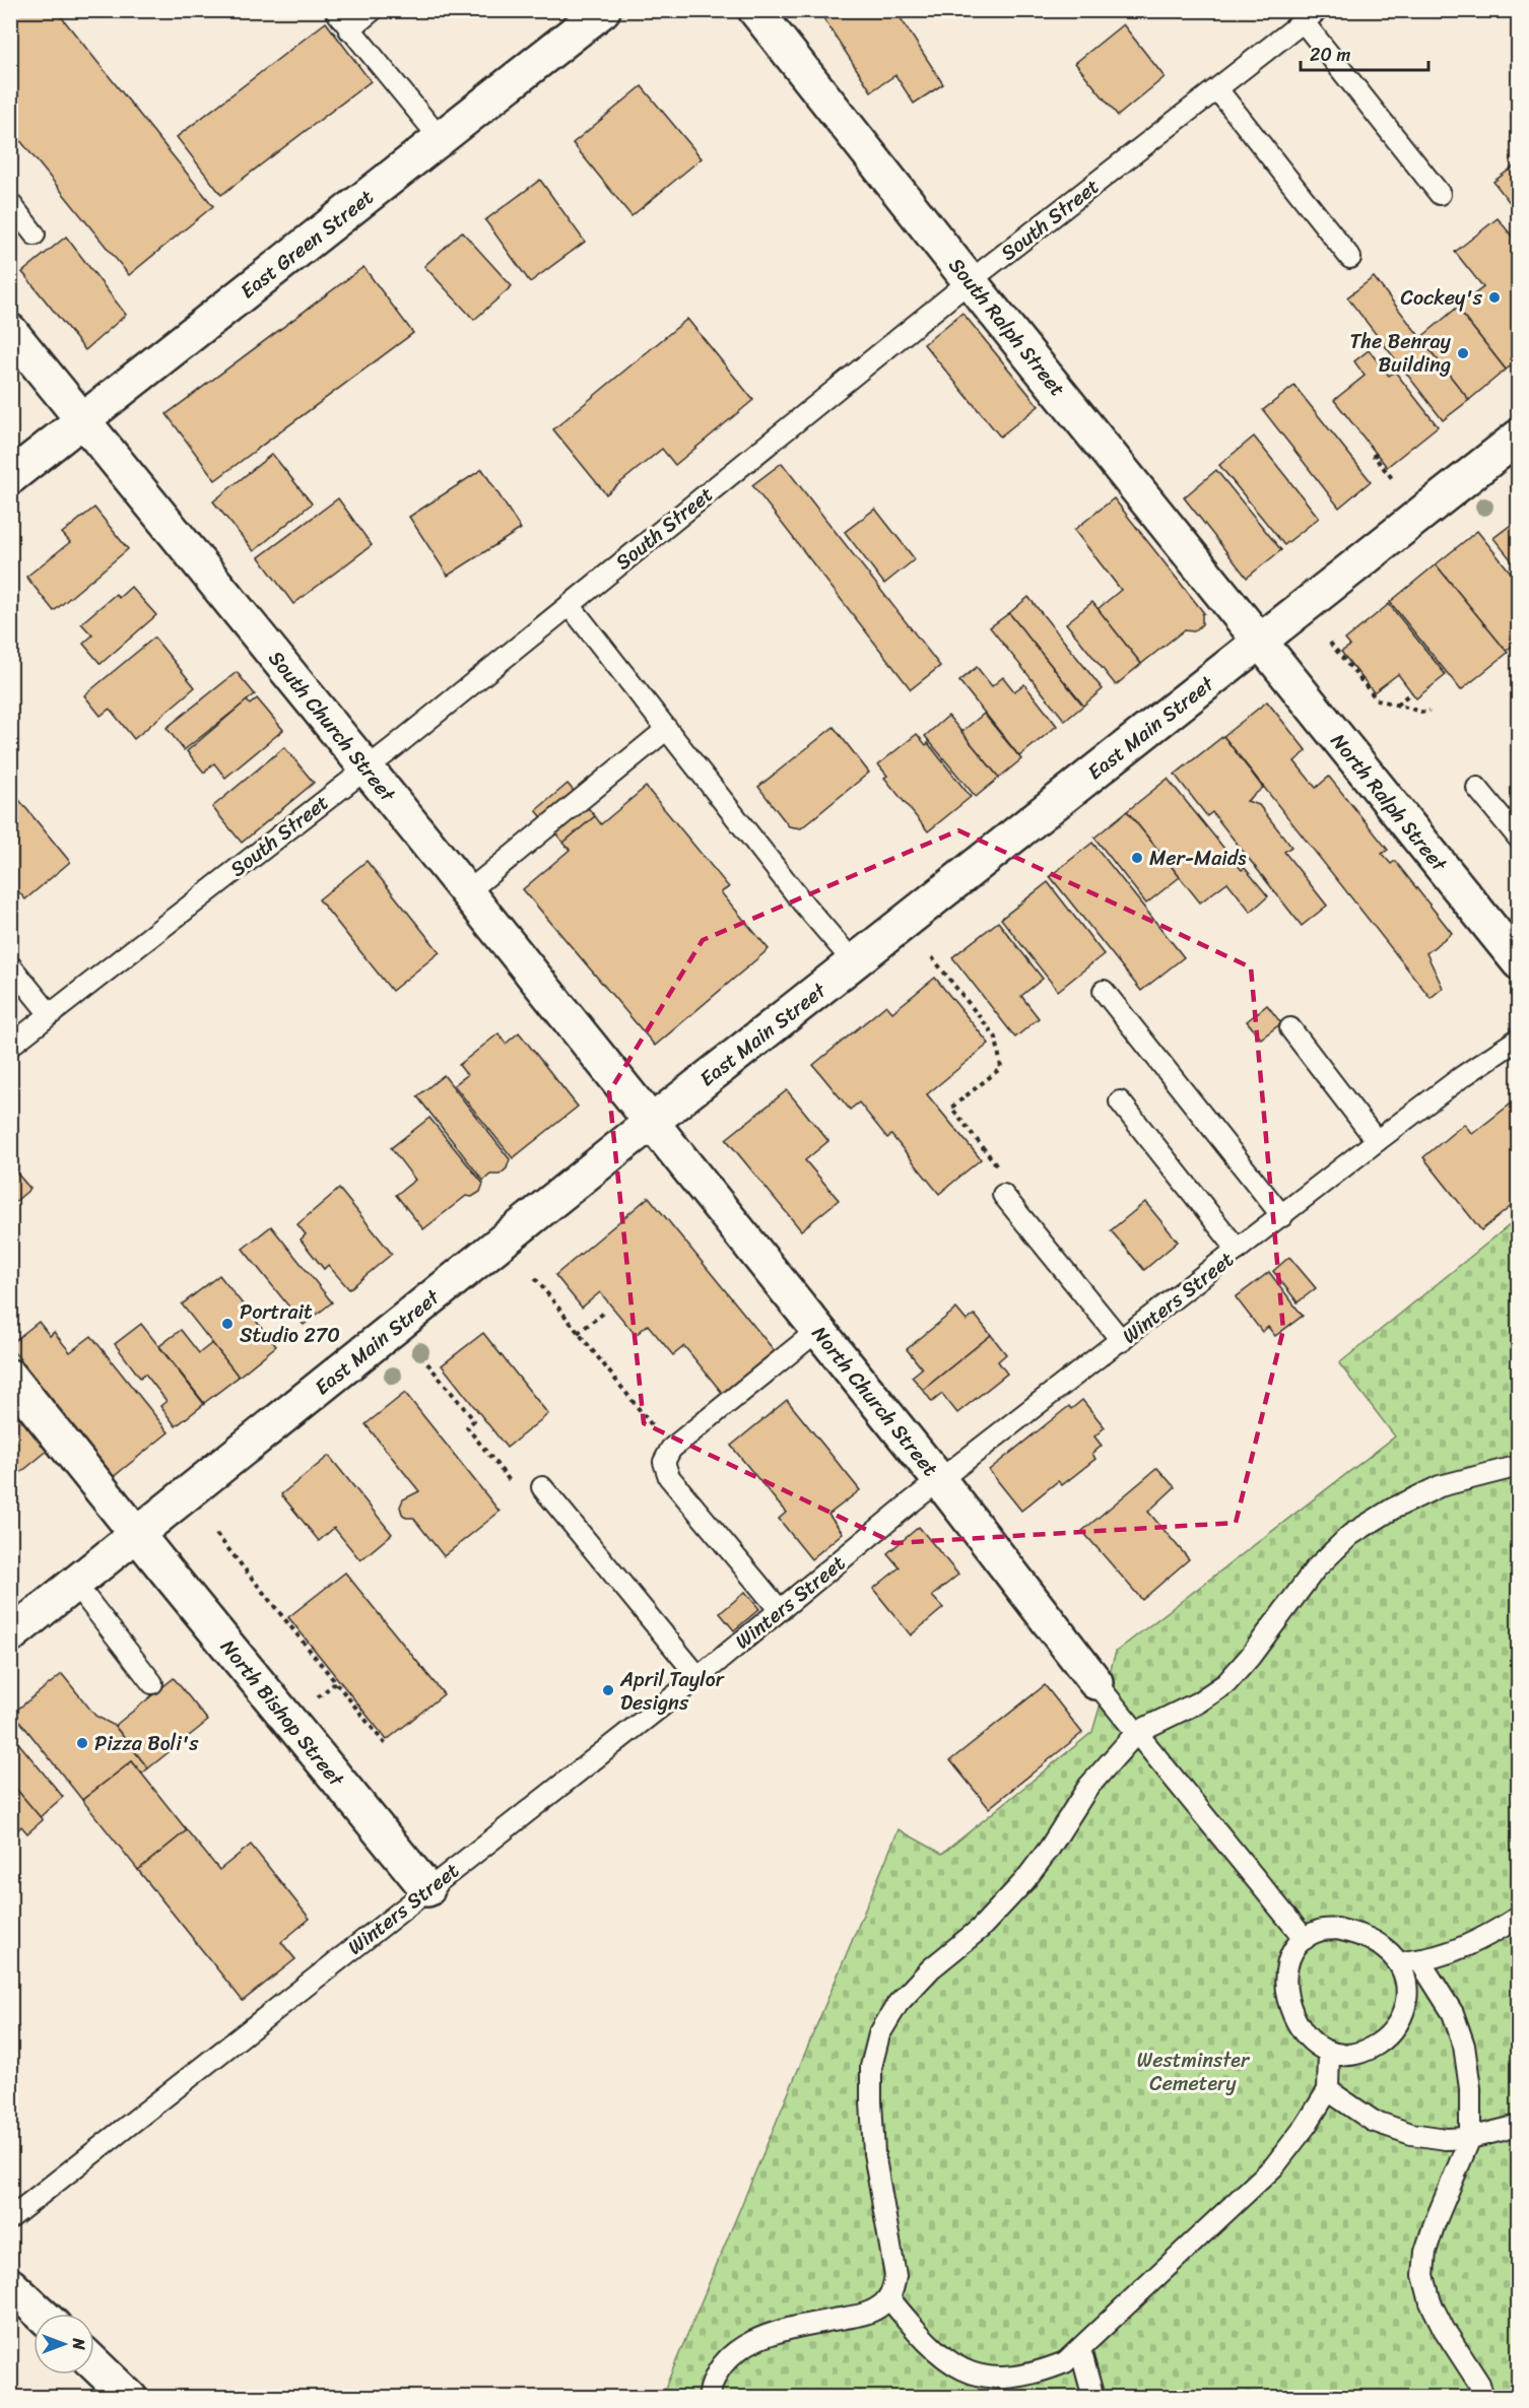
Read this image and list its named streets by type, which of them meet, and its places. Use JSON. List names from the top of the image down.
{
  "streets": {
    "street": [
      "East Green Street",
      "South Ralph Street",
      "South Church Street",
      "East Main Street",
      "North Ralph Street",
      "North Church Street",
      "North Bishop Street"
    ],
    "lane": ["South Street", "Winters Street"]
  },
  "crossings": [
    ["South Street", "South Ralph Street"],
    ["South Street", "South Church Street"],
    ["East Green Street", "South Church Street"],
    ["South Ralph Street", "East Main Street"],
    ["South Ralph Street", "North Ralph Street"],
    ["South Church Street", "East Main Street"],
    ["South Church Street", "North Church Street"],
    ["East Main Street", "North Ralph Street"],
    ["East Main Street", "North Church Street"],
    ["East Main Street", "North Bishop Street"],
    ["Winters Street", "North Church Street"],
    ["Winters Street", "North Bishop Street"]
  ],
  "parks": ["Westminster Cemetery"],
  "places": [
    "Cockey's",
    "The Benray Building",
    "Mer-Maids",
    "Portrait Studio 270",
    "April Taylor Designs",
    "Pizza Boli's"
  ],
  "scale_bar": "20 m",
  "north": "right"
}
